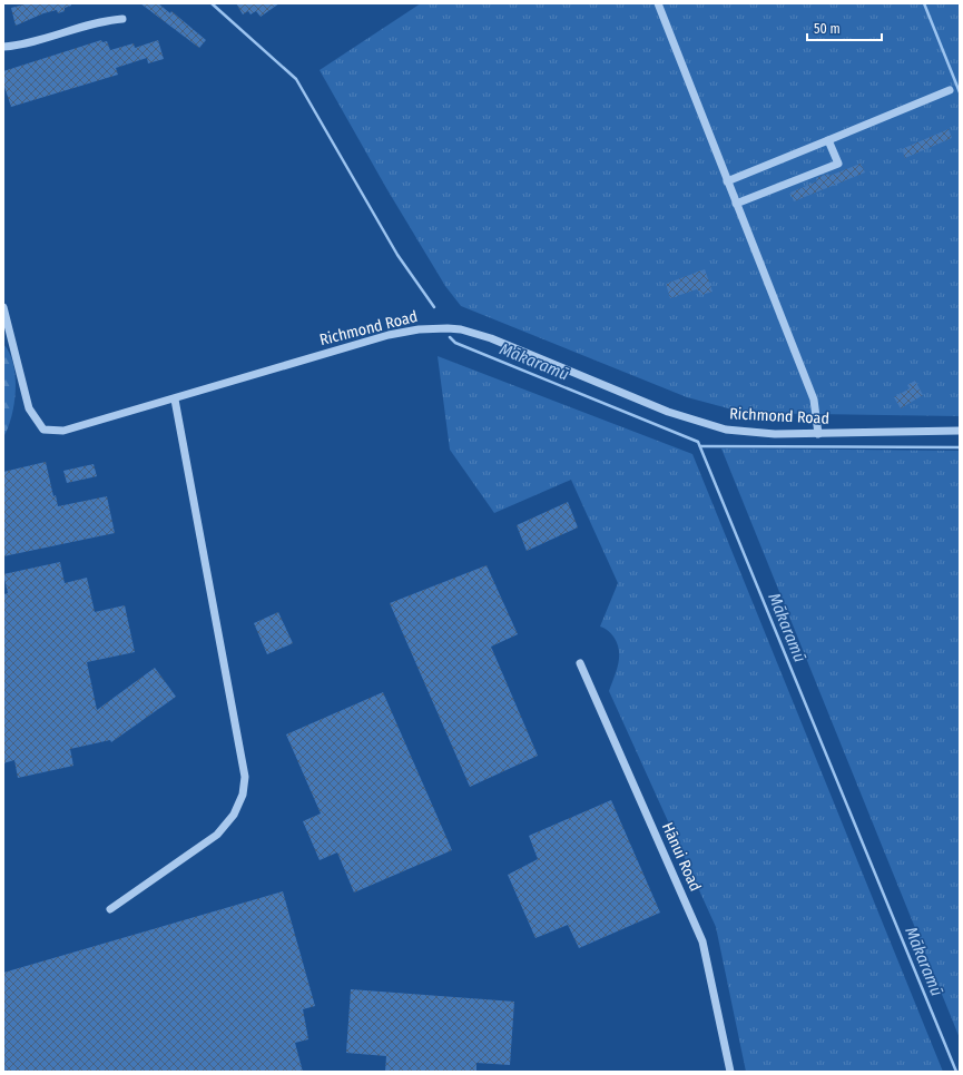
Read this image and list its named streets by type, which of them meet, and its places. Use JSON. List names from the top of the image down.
{
  "streets": {
    "street": ["Richmond Road", "Hānui Road"]
  },
  "water": ["Mākaramū"],
  "scale_bar": "50 m"
}
